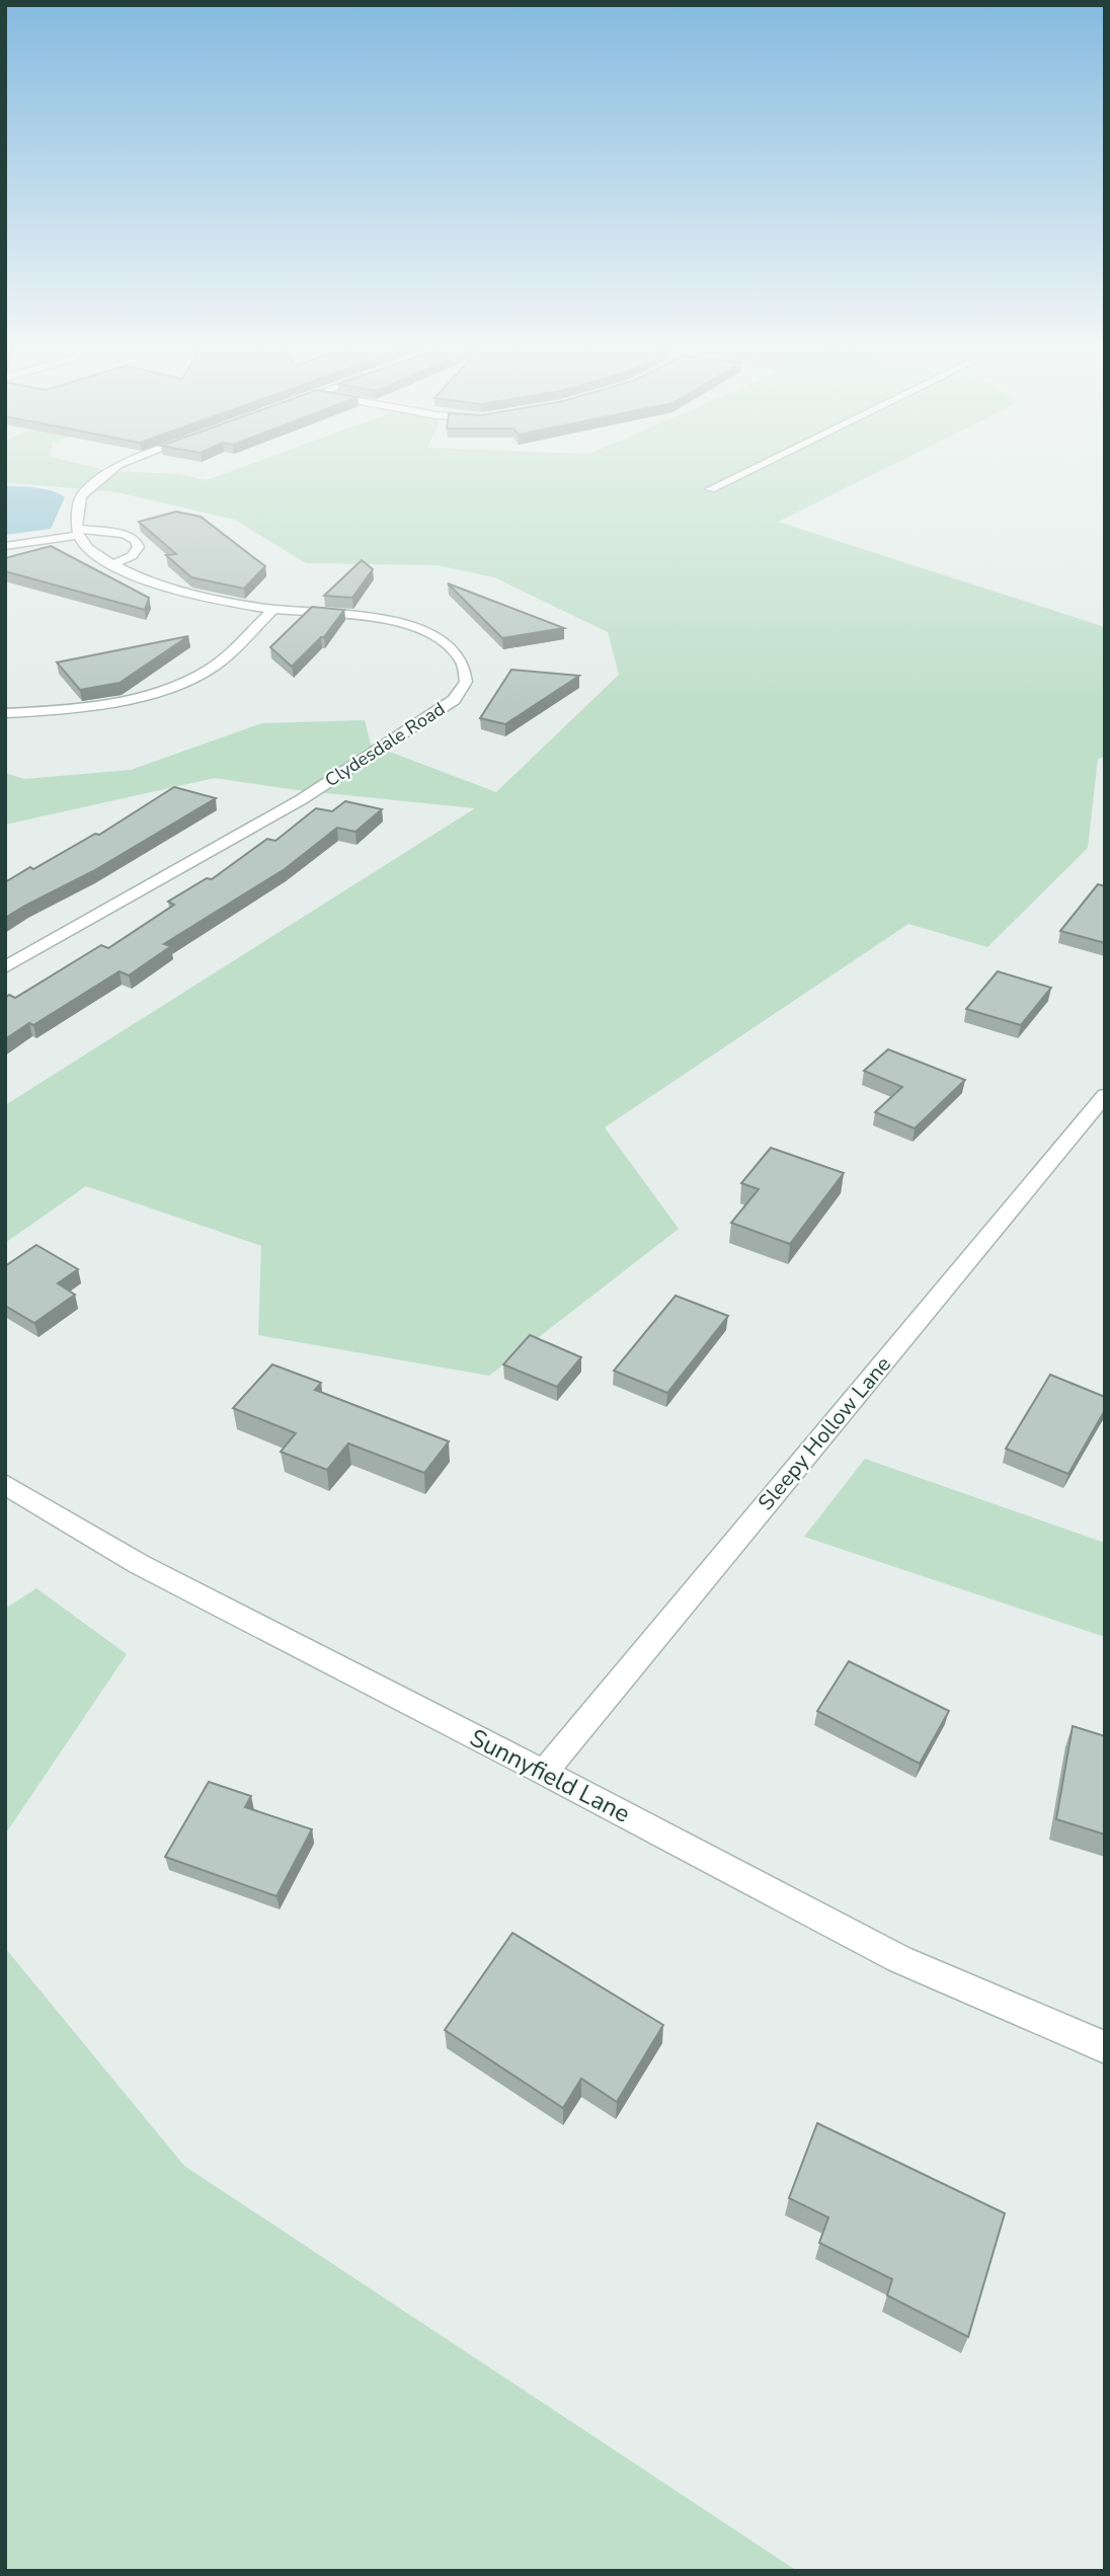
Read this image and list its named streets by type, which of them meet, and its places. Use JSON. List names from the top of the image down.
{
  "streets": {
    "street": ["Clydesdale Road", "Sleepy Hollow Lane", "Sunnyfield Lane"]
  },
  "crossings": [
    ["Sleepy Hollow Lane", "Sunnyfield Lane"]
  ]
}
